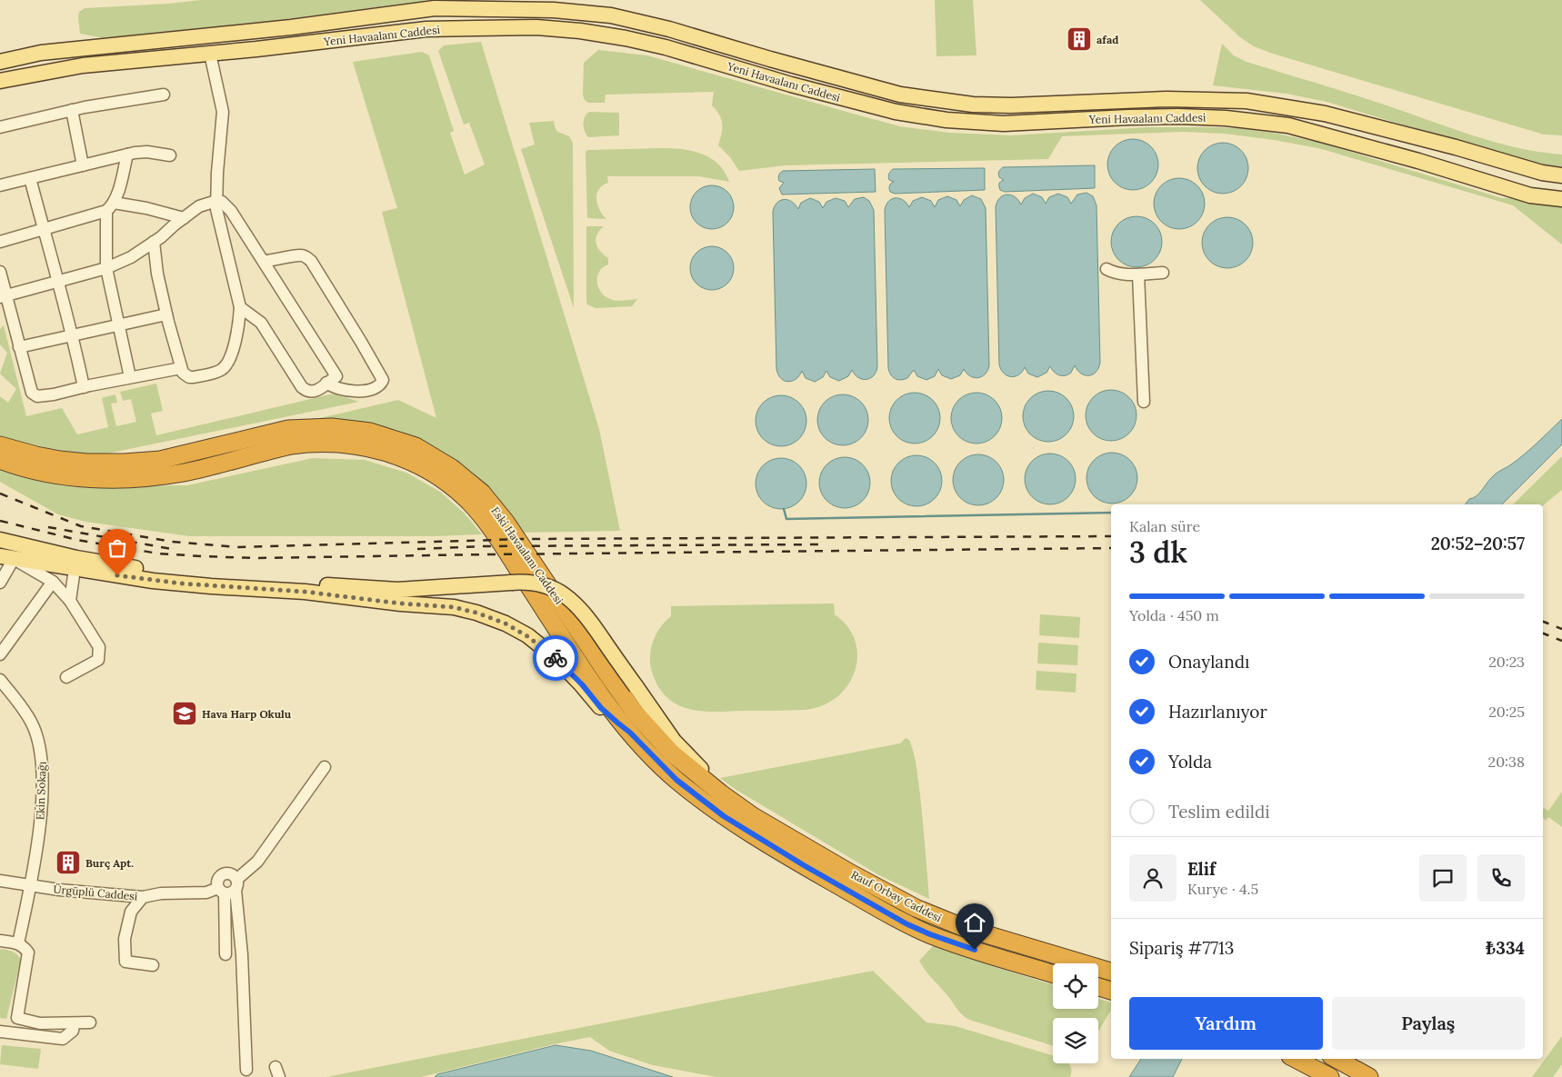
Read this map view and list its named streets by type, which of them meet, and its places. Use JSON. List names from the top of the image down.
{
  "streets": {
    "highway": ["Eski Havaalanı Caddesi", "Rauf Orbay Caddesi"],
    "main road": ["Yeni Havaalanı Caddesi"],
    "street": ["Ekin Sokağı", "Ürgüplü Caddesi"]
  },
  "crossings": [
    ["Eski Havaalanı Caddesi", "Rauf Orbay Caddesi"],
    ["Ekin Sokağı", "Ürgüplü Caddesi"]
  ],
  "places": {
    "building": ["afad", "Burç Apt."],
    "school or university": ["Hava Harp Okulu"]
  },
  "page": {
    "heading": ["3 dk", "Kalan süre", "20:52–20:57"],
    "panel": [
      "Elif",
      "Kurye · 4.5",
      "Sipariş #7713",
      "₺334"
    ],
    "bar": "Yolda · 450 m",
    "list": [
      ["Onaylandı", "20:23"],
      ["Hazırlanıyor", "20:25"],
      ["Yolda", "20:38"],
      "Teslim edildi"
    ],
    "buttons": ["Yardım", "Paylaş"]
  }
}
